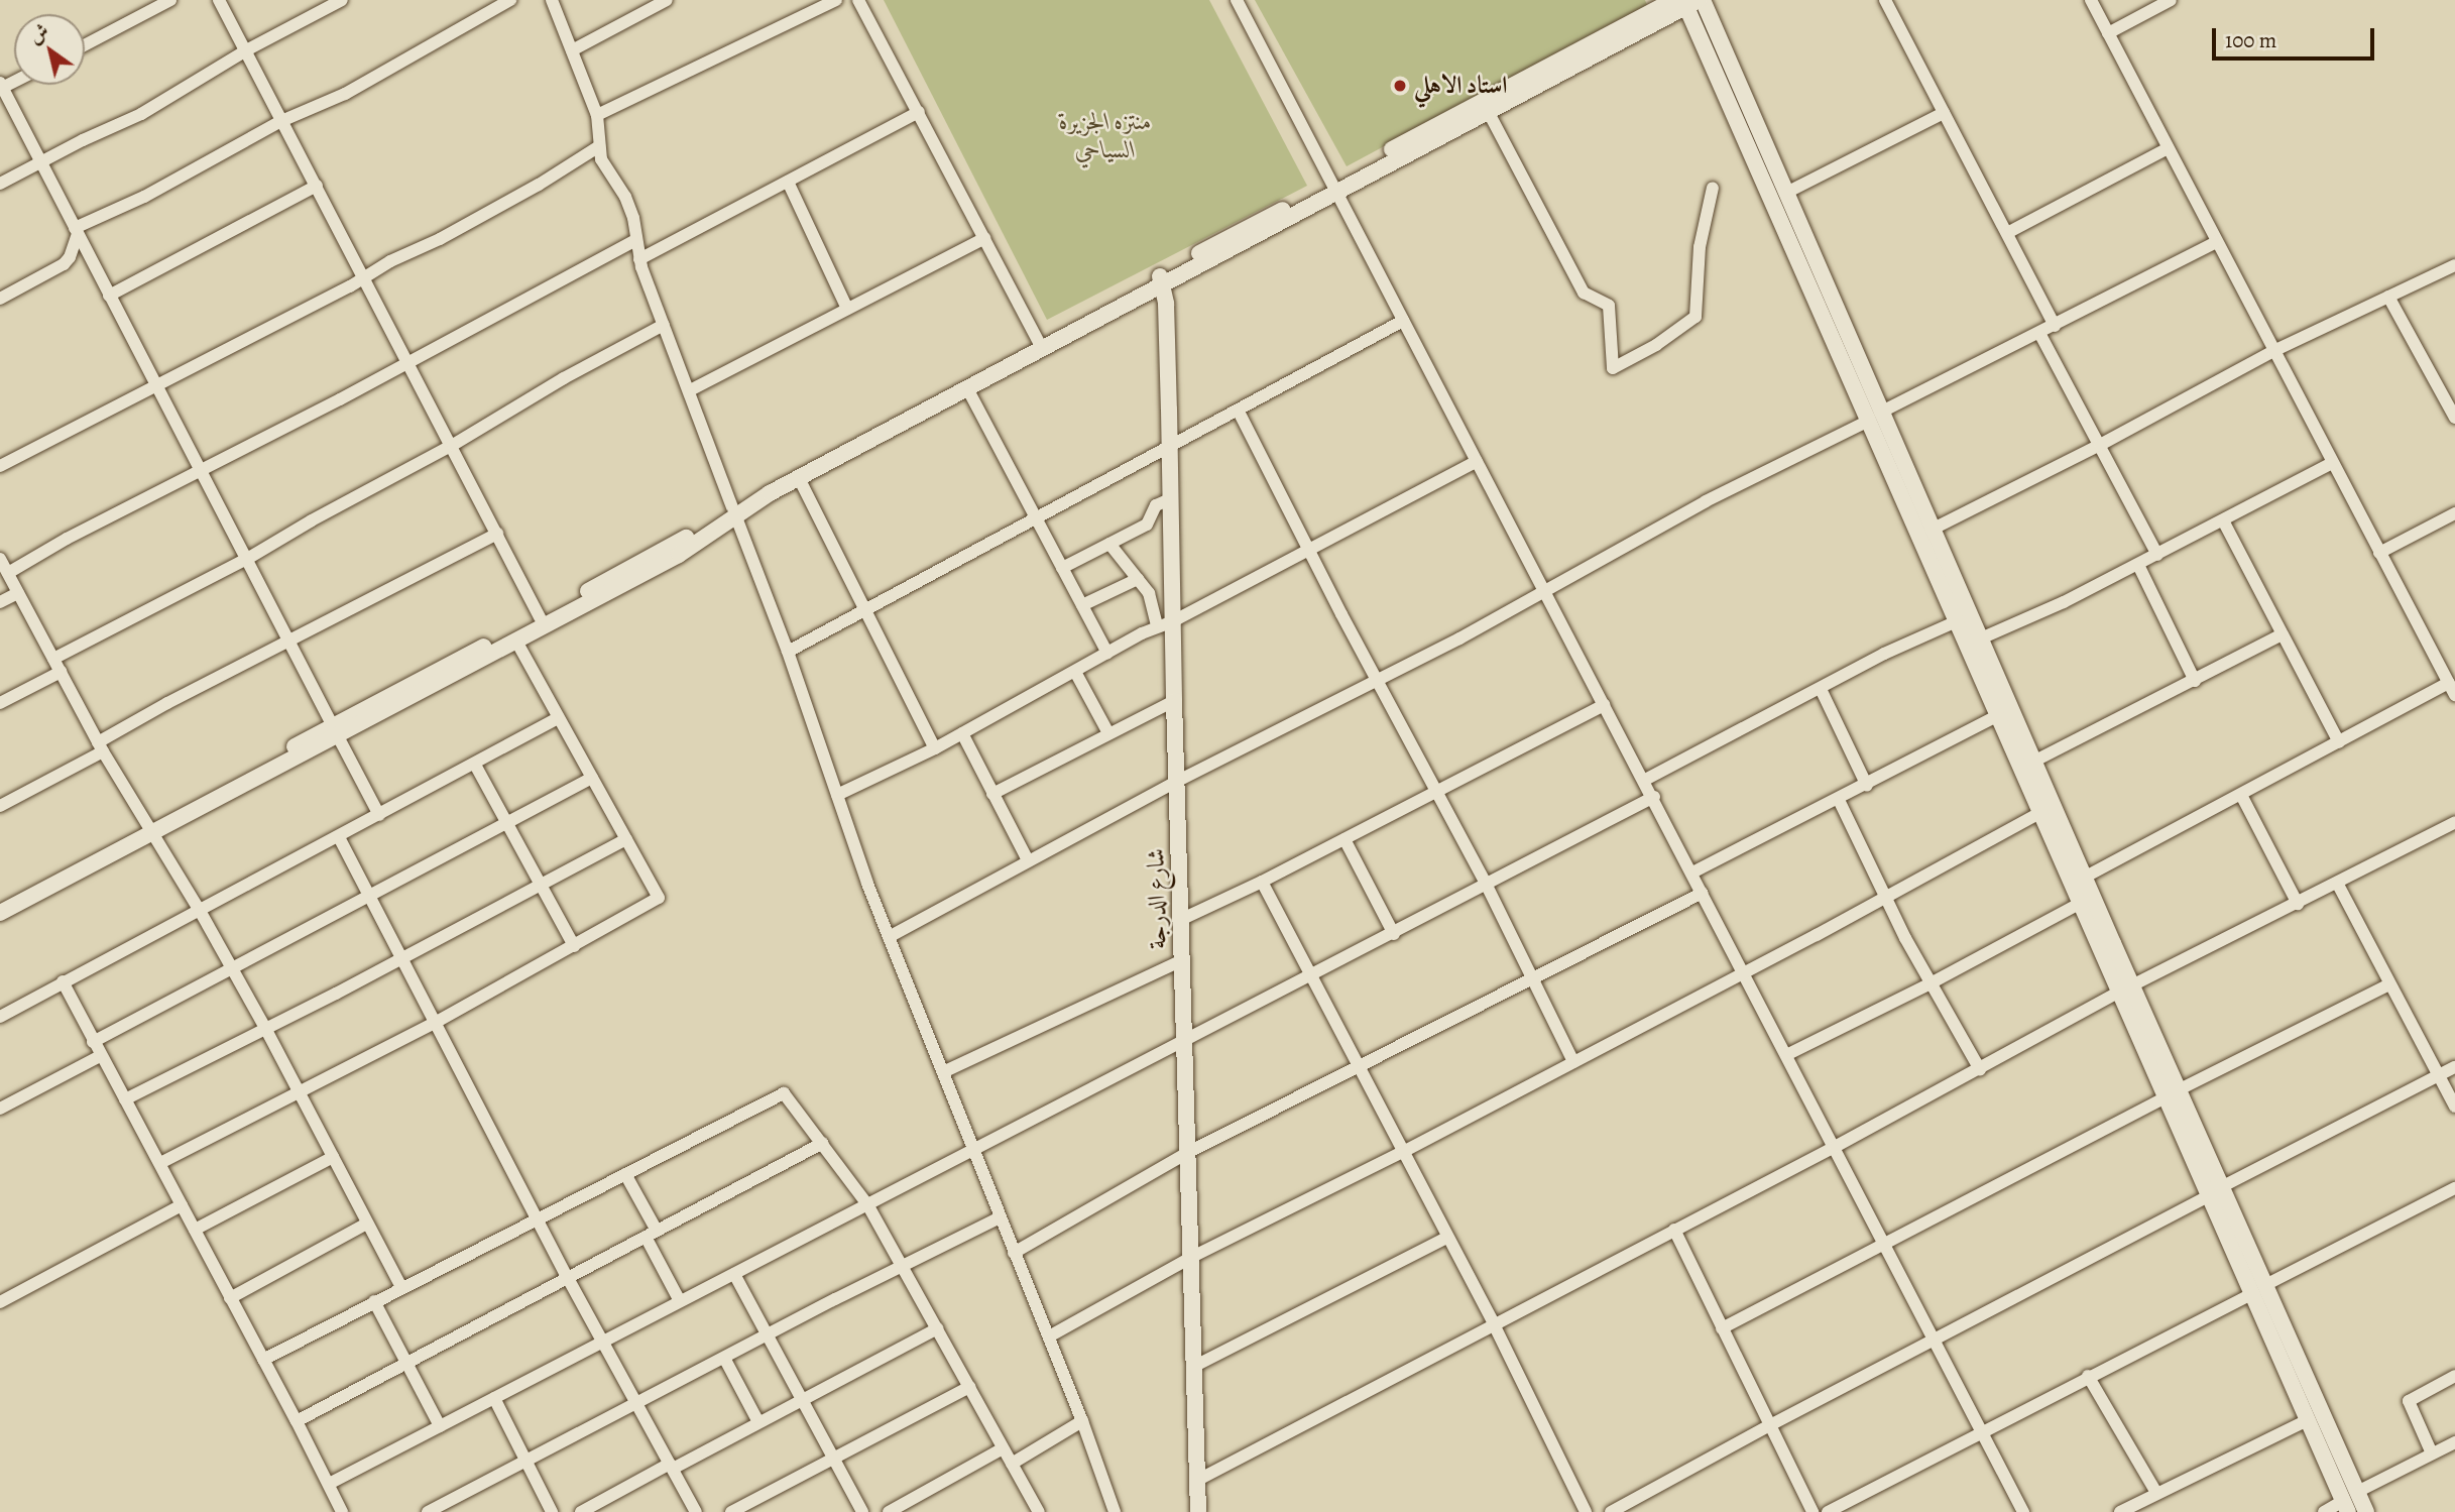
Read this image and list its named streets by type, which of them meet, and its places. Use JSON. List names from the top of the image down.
{
  "streets": {
    "street": ["شارع الدرجة"]
  },
  "parks": ["منتزه الجزيرة السياحي"],
  "places": ["استاد الاهلي"],
  "scale_bar": "100 m",
  "north": "top left"
}
